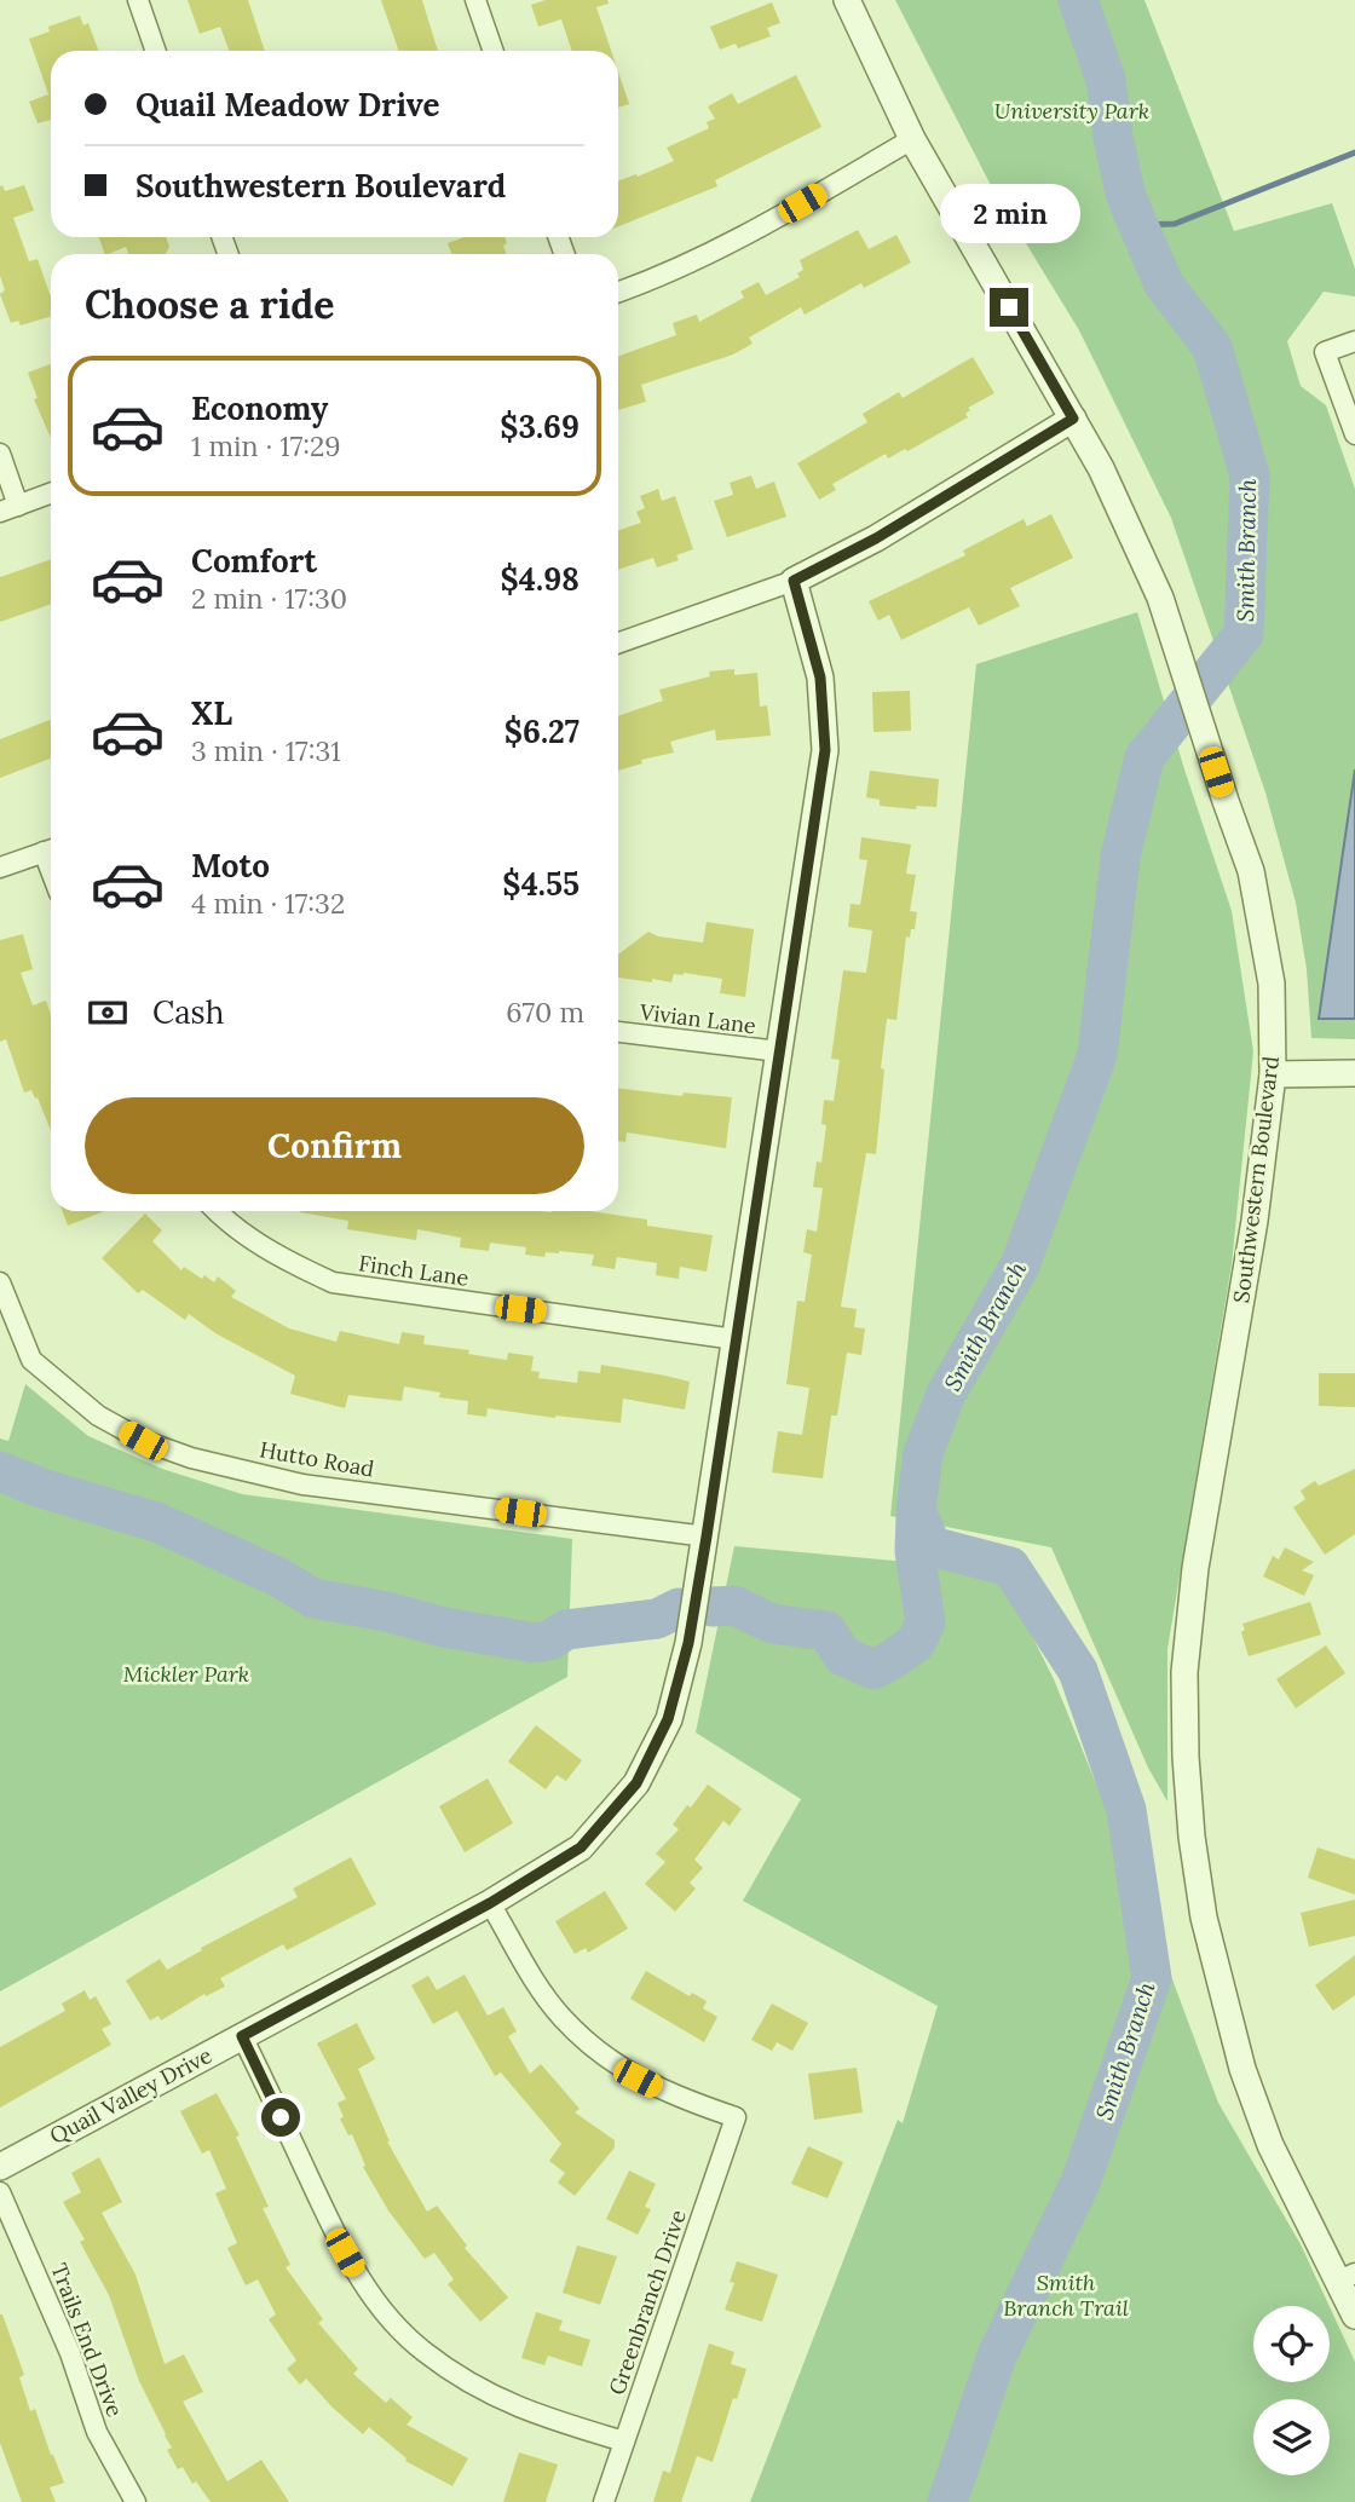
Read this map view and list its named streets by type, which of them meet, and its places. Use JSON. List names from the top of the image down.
{
  "streets": {
    "street": [
      "Vivian Lane",
      "Southwestern Boulevard",
      "Finch Lane",
      "Hutto Road",
      "Quail Valley Drive",
      "Greenbranch Drive",
      "Trails End Drive"
    ]
  },
  "crossings": [
    ["Vivian Lane", "Quail Valley Drive"],
    ["Finch Lane", "Quail Valley Drive"],
    ["Hutto Road", "Quail Valley Drive"],
    ["Quail Valley Drive", "Greenbranch Drive"]
  ],
  "water": ["Smith Branch"],
  "parks": ["University Park", "Mickler Park", "Smith Branch Trail"],
  "page": {
    "banner": ["Quail Meadow Drive", "Southwestern Boulevard"],
    "bubble": "2 min",
    "heading": "Choose a ride",
    "list": [
      {
        "name": "Economy",
        "note": "1 min · 17:29",
        "value": "$3.69"
      },
      {
        "name": "Comfort",
        "note": "2 min · 17:30",
        "value": "$4.98"
      },
      {
        "name": "XL",
        "note": "3 min · 17:31",
        "value": "$6.27"
      },
      {
        "name": "Moto",
        "note": "4 min · 17:32",
        "value": "$4.55"
      }
    ],
    "pay": ["Cash", "670 m"],
    "buttons": "Confirm"
  }
}
